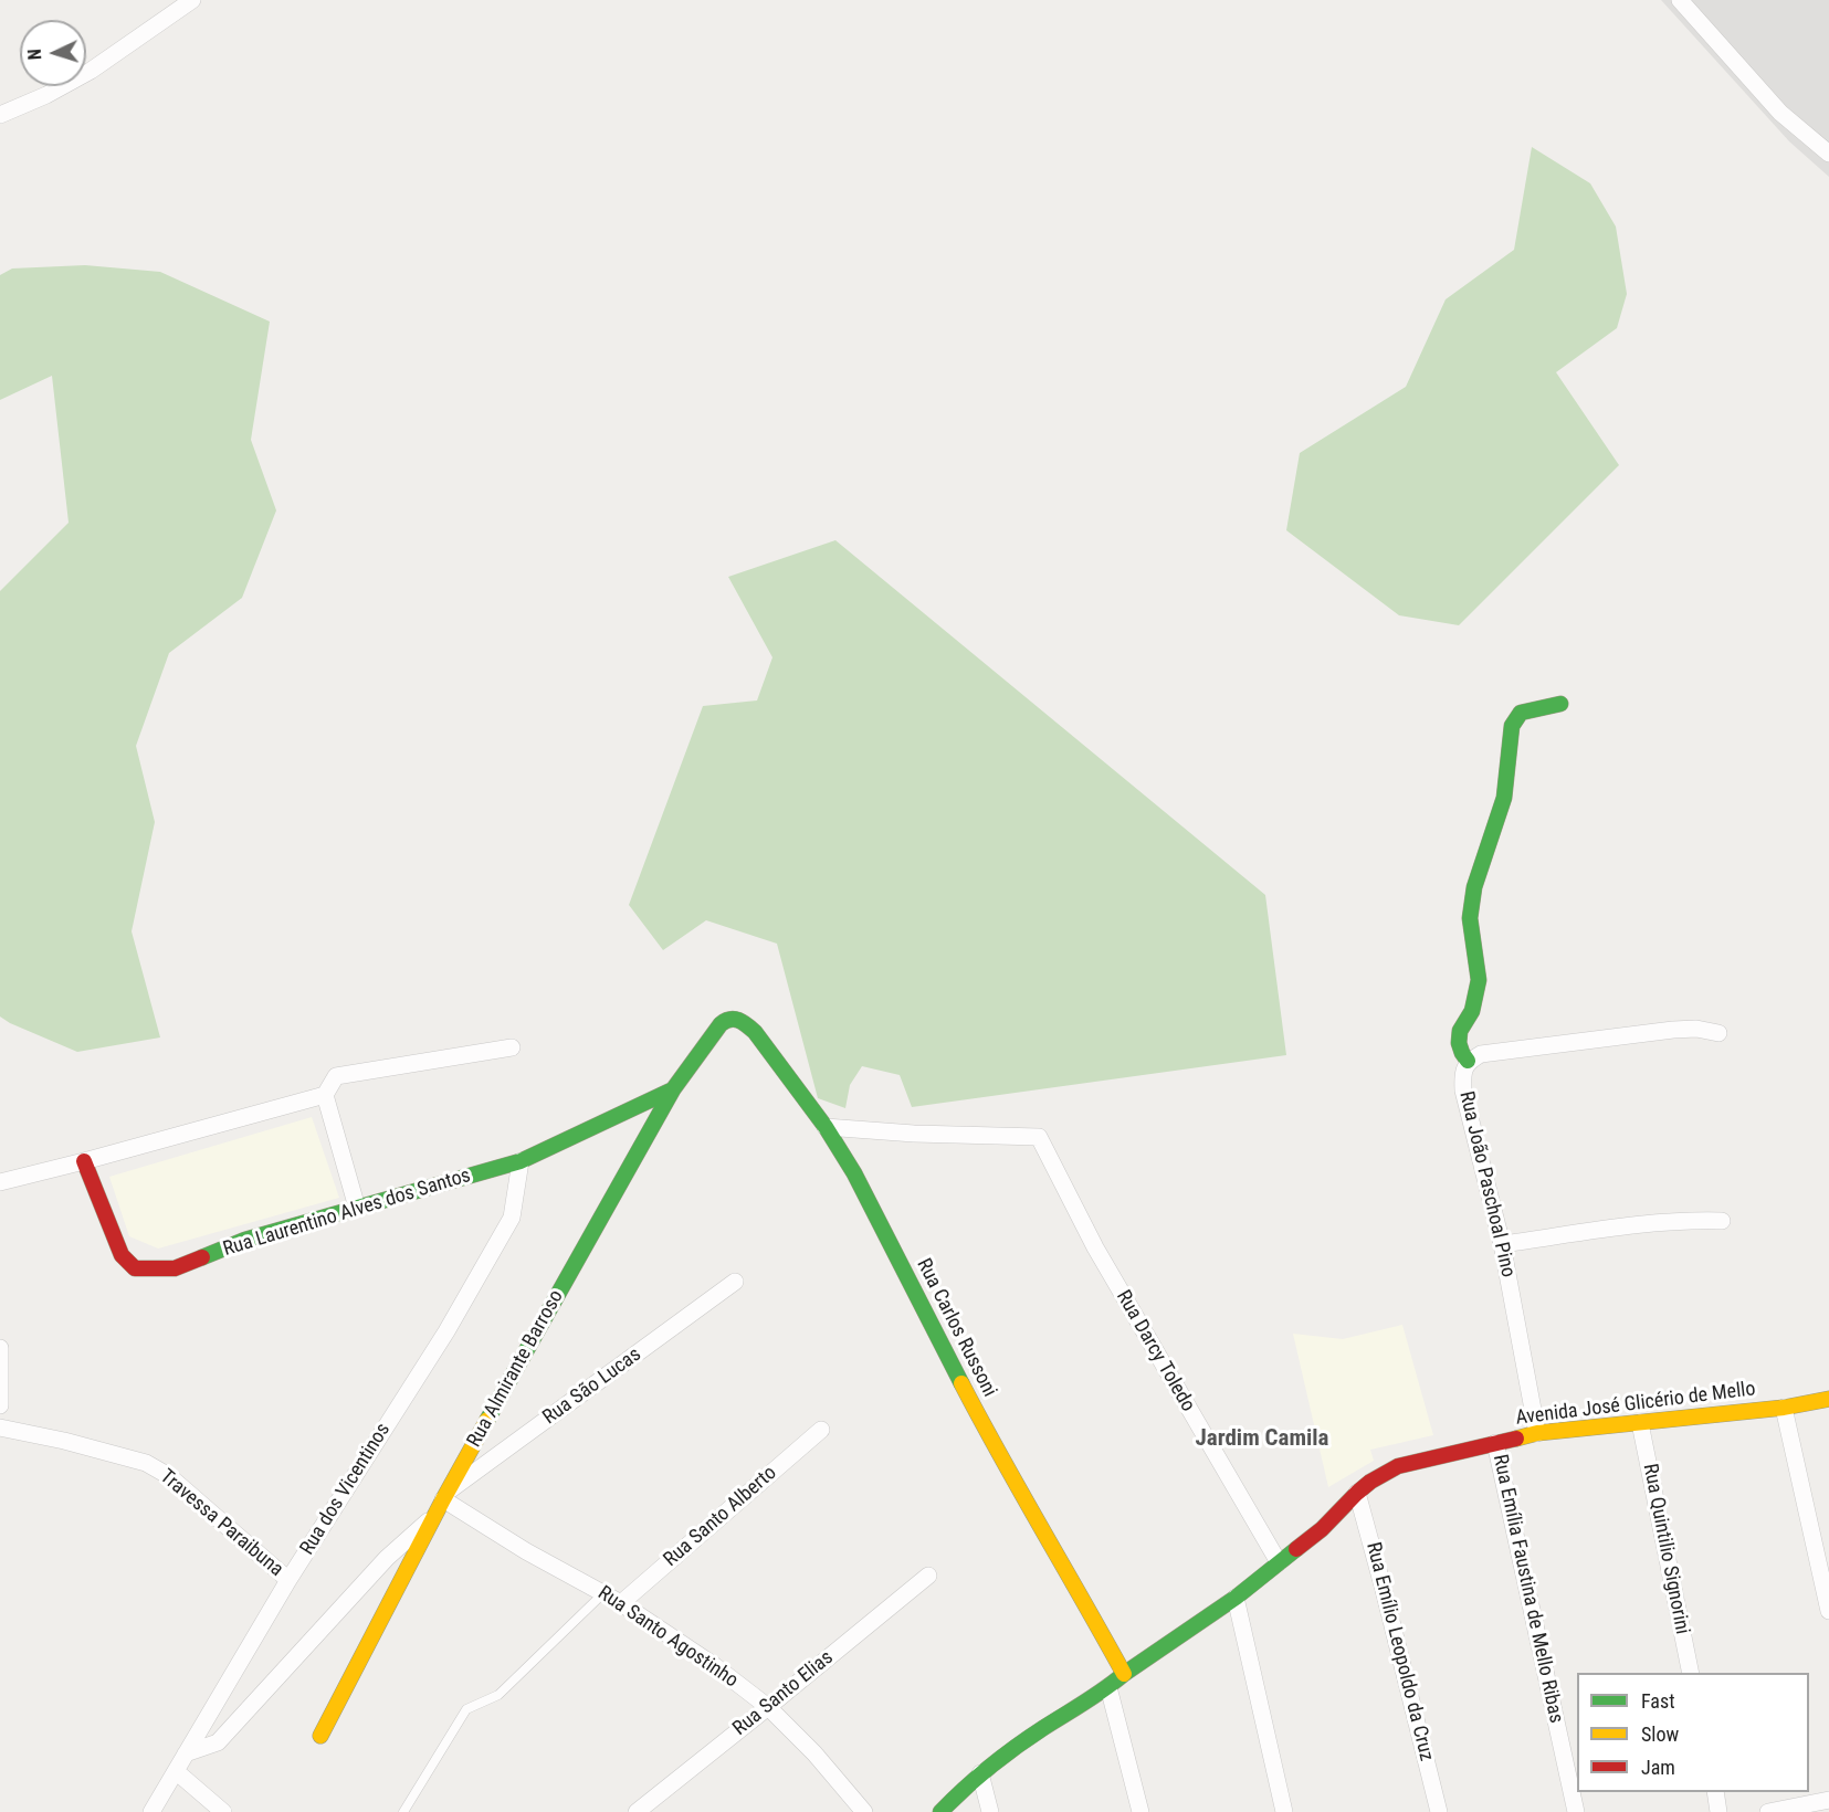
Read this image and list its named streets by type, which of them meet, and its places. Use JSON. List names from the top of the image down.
{
  "streets": {
    "street": [
      "Rua João Paschoal Pino",
      "Rua Laurentino Alves dos Santos",
      "Rua Carlos Russoni",
      "Rua Darcy Toledo",
      "Rua Almirante Barroso",
      "Rua São Lucas",
      "Avenida José Glicério de Mello",
      "Rua dos Vicentinos",
      "Rua Santo Alberto",
      "Travessa Paraibuna",
      "Rua Quintilio Signorini",
      "Rua Emília Faustina de Mello Ribas",
      "Rua Santo Agostinho",
      "Rua Emílio Leopoldo da Cruz",
      "Rua Santo Elias"
    ]
  },
  "crossings": [
    ["Rua João Paschoal Pino", "Avenida José Glicério de Mello"],
    ["Rua Laurentino Alves dos Santos", "Rua Almirante Barroso"],
    ["Rua Laurentino Alves dos Santos", "Rua dos Vicentinos"],
    ["Rua Carlos Russoni", "Rua Darcy Toledo"],
    ["Rua Carlos Russoni", "Rua Almirante Barroso"],
    ["Rua Carlos Russoni", "Avenida José Glicério de Mello"],
    ["Rua Darcy Toledo", "Avenida José Glicério de Mello"],
    ["Rua Almirante Barroso", "Rua São Lucas"],
    ["Rua Almirante Barroso", "Rua Santo Agostinho"],
    ["Rua São Lucas", "Rua dos Vicentinos"],
    ["Rua São Lucas", "Rua Santo Agostinho"],
    ["Avenida José Glicério de Mello", "Rua Quintilio Signorini"],
    ["Avenida José Glicério de Mello", "Rua Emília Faustina de Mello Ribas"],
    ["Avenida José Glicério de Mello", "Rua Emílio Leopoldo da Cruz"],
    ["Rua dos Vicentinos", "Travessa Paraibuna"],
    ["Rua Santo Alberto", "Rua Santo Agostinho"],
    ["Rua Santo Agostinho", "Rua Santo Elias"]
  ],
  "districts": ["Jardim Camila"],
  "legend": ["Fast", "Slow", "Jam"],
  "north": "left"
}
